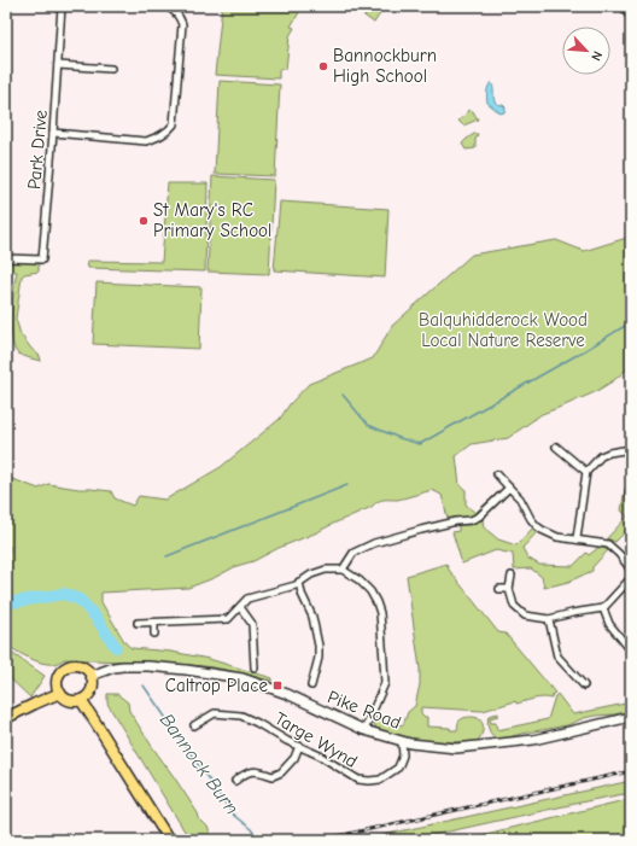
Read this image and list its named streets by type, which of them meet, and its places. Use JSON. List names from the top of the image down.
{
  "streets": {
    "street": ["Park Drive", "Pike Road", "Targe Wynd"]
  },
  "crossings": [
    ["Pike Road", "Targe Wynd"]
  ],
  "water": ["Bannock Burn"],
  "parks": ["Balquhidderock Wood Local Nature Reserve"],
  "places": {
    "other": ["Bannockburn High School", "St Mary's RC Primary School"],
    "transit": ["Caltrop Place"]
  },
  "north": "bottom right"
}
